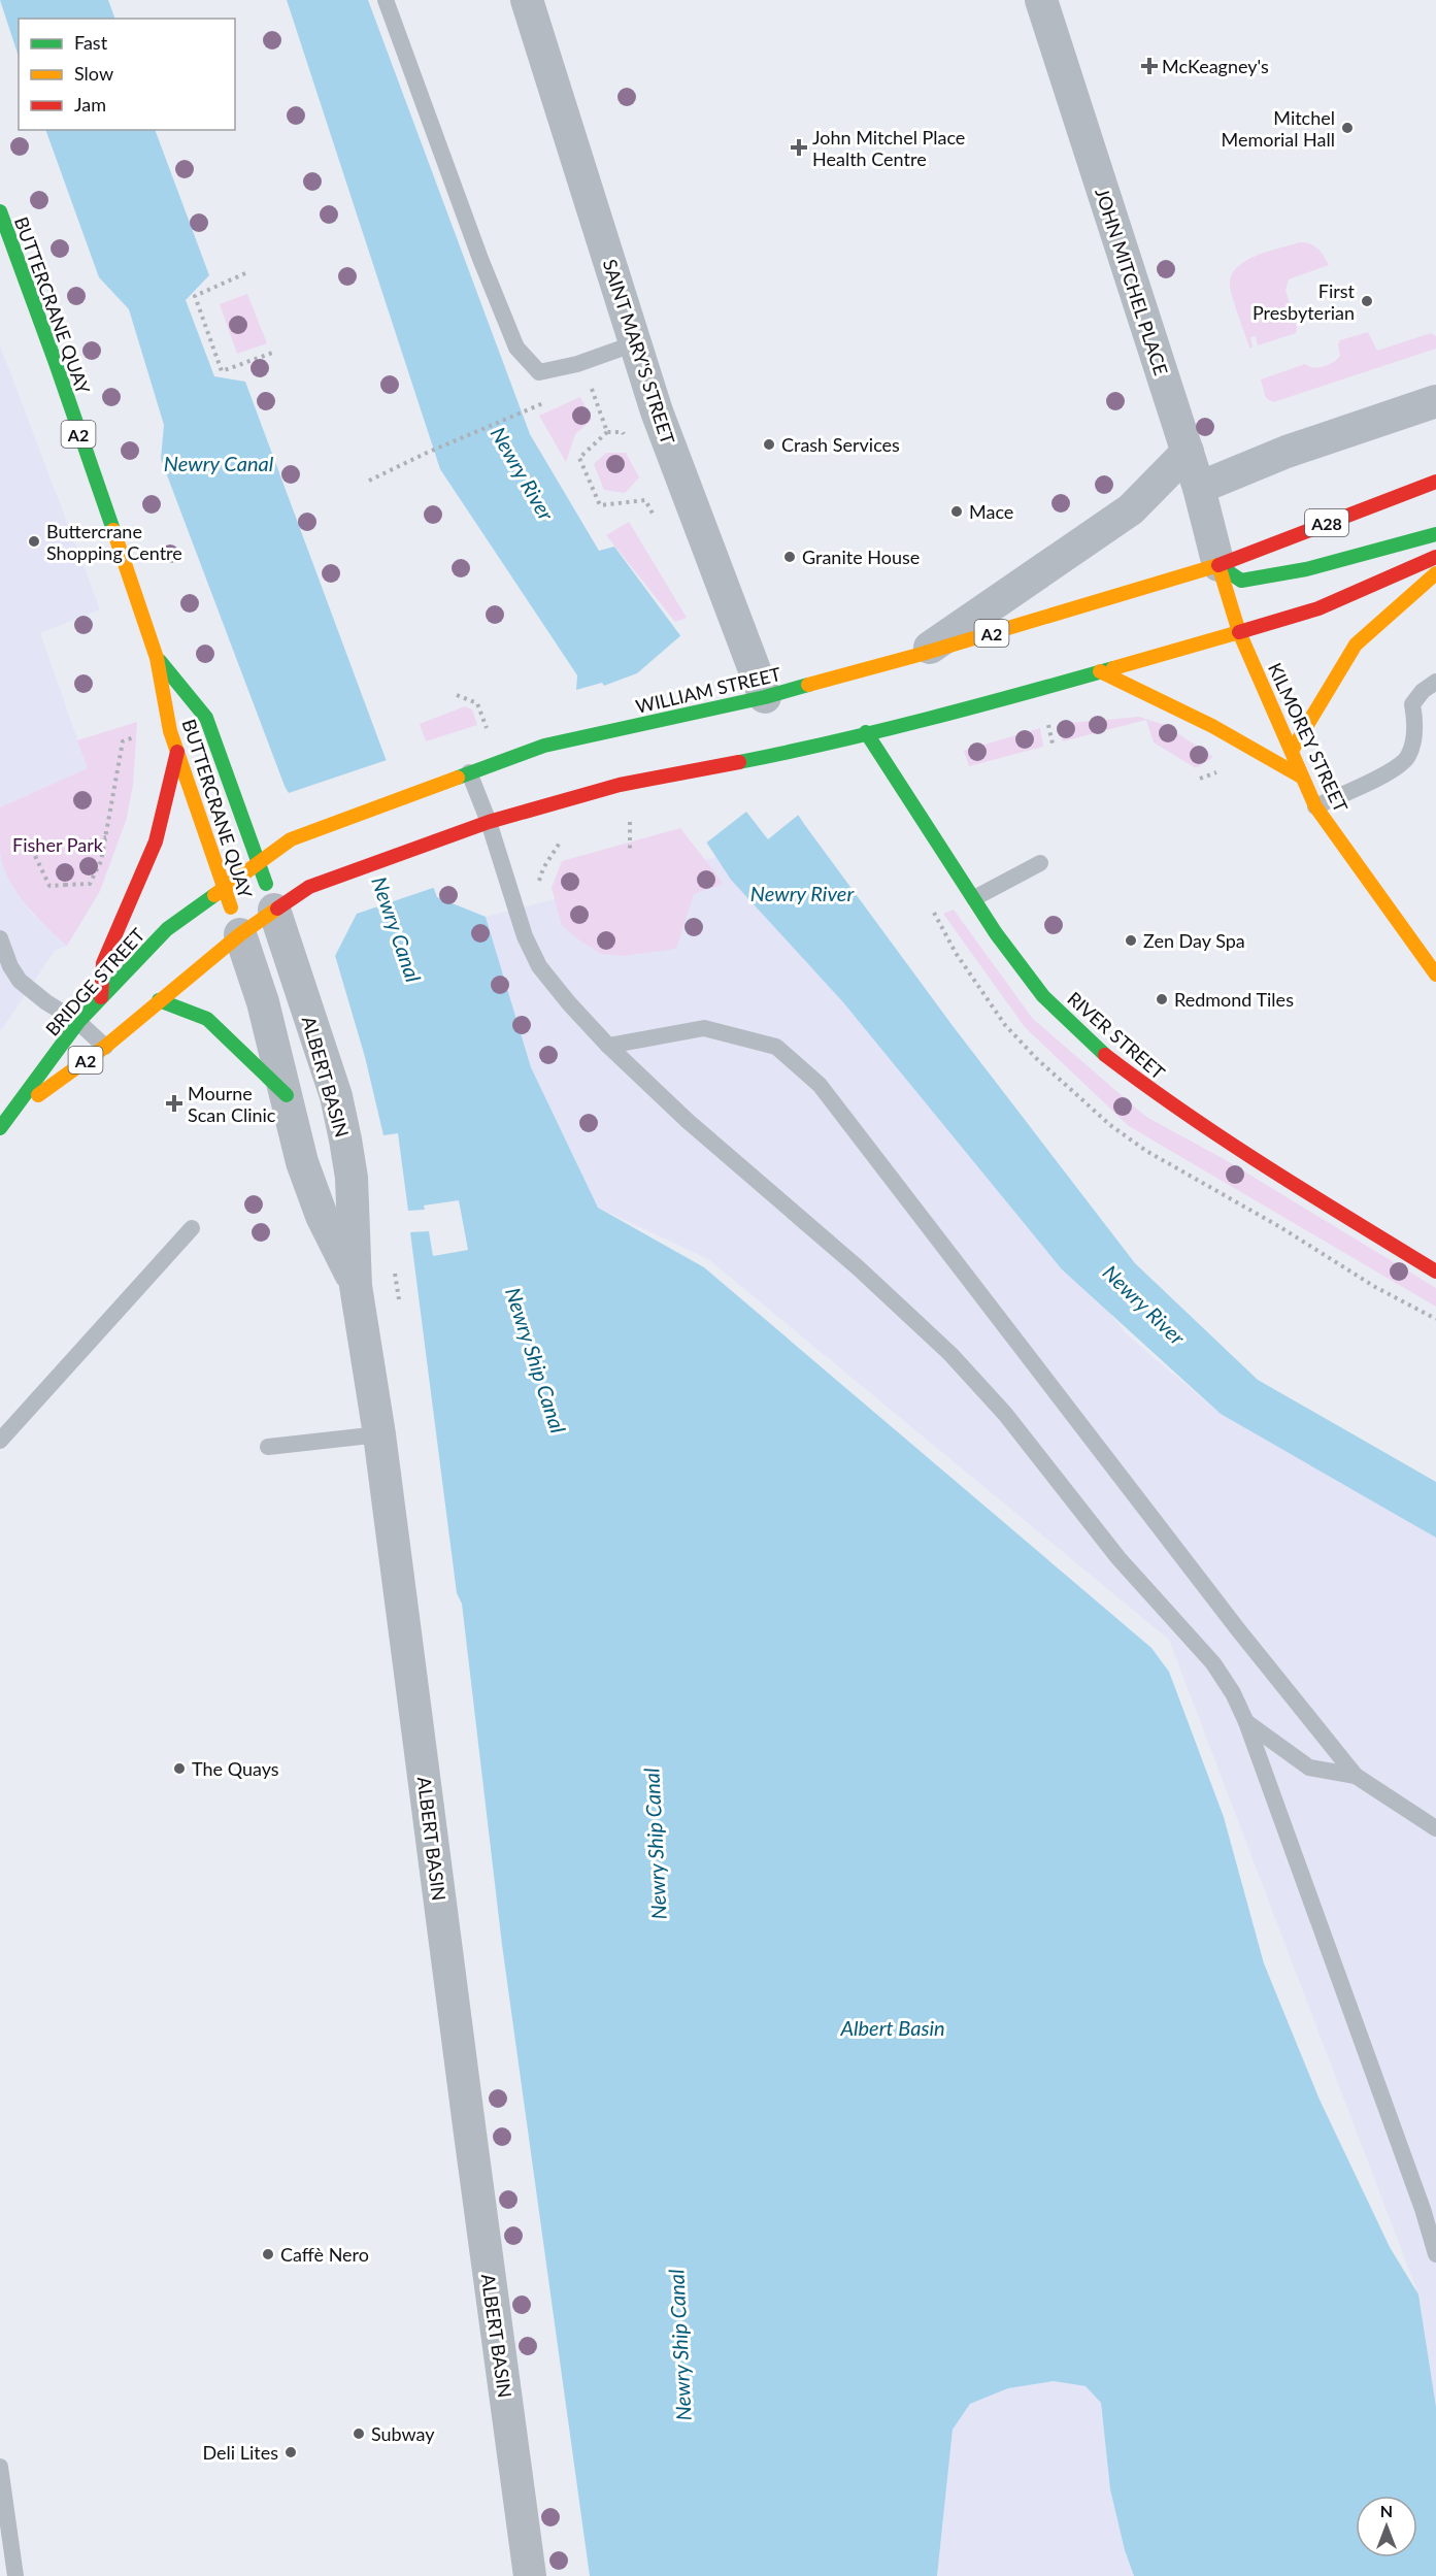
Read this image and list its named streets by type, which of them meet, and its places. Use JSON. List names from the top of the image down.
{
  "streets": {
    "main road": [
      "BUTTERCRANE QUAY",
      "A2",
      "A28",
      "WILLIAM STREET",
      "KILMOREY STREET",
      "BRIDGE STREET",
      "RIVER STREET"
    ],
    "street": ["JOHN MITCHEL PLACE", "SAINT MARY'S STREET", "ALBERT BASIN"]
  },
  "crossings": [
    ["JOHN MITCHEL PLACE", "A28"],
    ["JOHN MITCHEL PLACE", "WILLIAM STREET"],
    ["JOHN MITCHEL PLACE", "KILMOREY STREET"],
    ["BUTTERCRANE QUAY", "A2"],
    ["BUTTERCRANE QUAY", "WILLIAM STREET"],
    ["BUTTERCRANE QUAY", "BRIDGE STREET"],
    ["BUTTERCRANE QUAY", "ALBERT BASIN"],
    ["SAINT MARY'S STREET", "WILLIAM STREET"],
    ["A2", "KILMOREY STREET"],
    ["A2", "BRIDGE STREET"],
    ["A2", "RIVER STREET"],
    ["A2", "ALBERT BASIN"],
    ["A28", "WILLIAM STREET"],
    ["A28", "KILMOREY STREET"],
    ["WILLIAM STREET", "KILMOREY STREET"],
    ["WILLIAM STREET", "BRIDGE STREET"],
    ["BRIDGE STREET", "ALBERT BASIN"]
  ],
  "water": [
    "Newry Canal",
    "Newry River",
    "Newry Ship Canal",
    "Albert Basin"
  ],
  "parks": ["Fisher Park"],
  "places": {
    "health": ["McKeagney's", "John Mitchel Place Health Centre", "Mourne Scan Clinic"],
    "other": [
      "Mitchel Memorial Hall",
      "First Presbyterian",
      "Crash Services",
      "Mace",
      "Buttercrane Shopping Centre",
      "Granite House",
      "Zen Day Spa",
      "Redmond Tiles",
      "The Quays",
      "Caffè Nero",
      "Subway",
      "Deli Lites"
    ]
  },
  "legend": ["Fast", "Slow", "Jam"],
  "north": "top"
}
